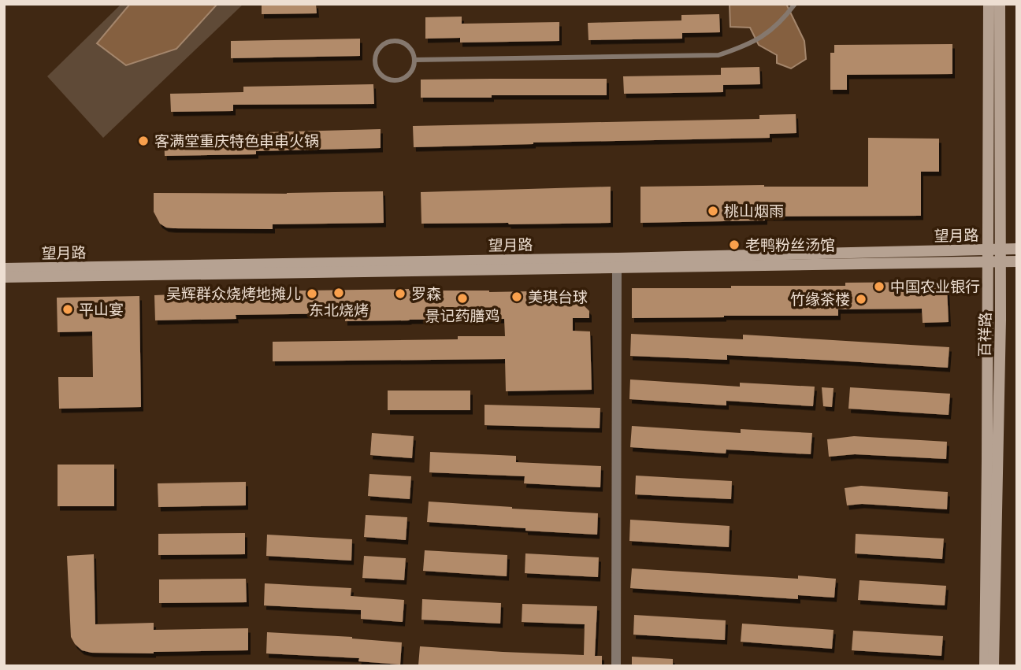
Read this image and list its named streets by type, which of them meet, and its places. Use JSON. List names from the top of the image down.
{
  "streets": {
    "street": ["望月路", "百祥路"]
  },
  "crossings": [
    ["望月路", "百祥路"]
  ],
  "places": [
    "客满堂重庆特色串串火锅",
    "桃山烟雨",
    "老鸭粉丝汤馆",
    "中国农业银行",
    "东北烧烤",
    "吴辉群众烧烤地摊儿",
    "罗森",
    "美琪台球",
    "景记药膳鸡",
    "竹缘茶楼",
    "平山宴"
  ]
}
